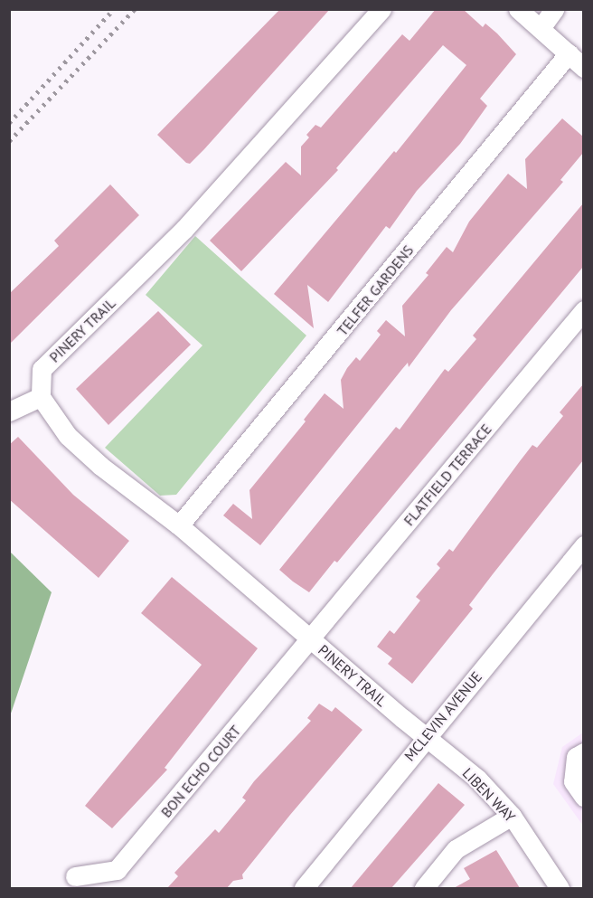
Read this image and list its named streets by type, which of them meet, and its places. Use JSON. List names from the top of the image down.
{
  "streets": {
    "street": [
      "TELFER GARDENS",
      "PINERY TRAIL",
      "FLATFIELD TERRACE",
      "MCLEVIN AVENUE",
      "BON ECHO COURT",
      "LIBEN WAY"
    ]
  },
  "crossings": [
    ["TELFER GARDENS", "PINERY TRAIL"],
    ["PINERY TRAIL", "FLATFIELD TERRACE"],
    ["PINERY TRAIL", "MCLEVIN AVENUE"],
    ["PINERY TRAIL", "BON ECHO COURT"],
    ["PINERY TRAIL", "LIBEN WAY"],
    ["FLATFIELD TERRACE", "BON ECHO COURT"],
    ["MCLEVIN AVENUE", "LIBEN WAY"]
  ]
}
